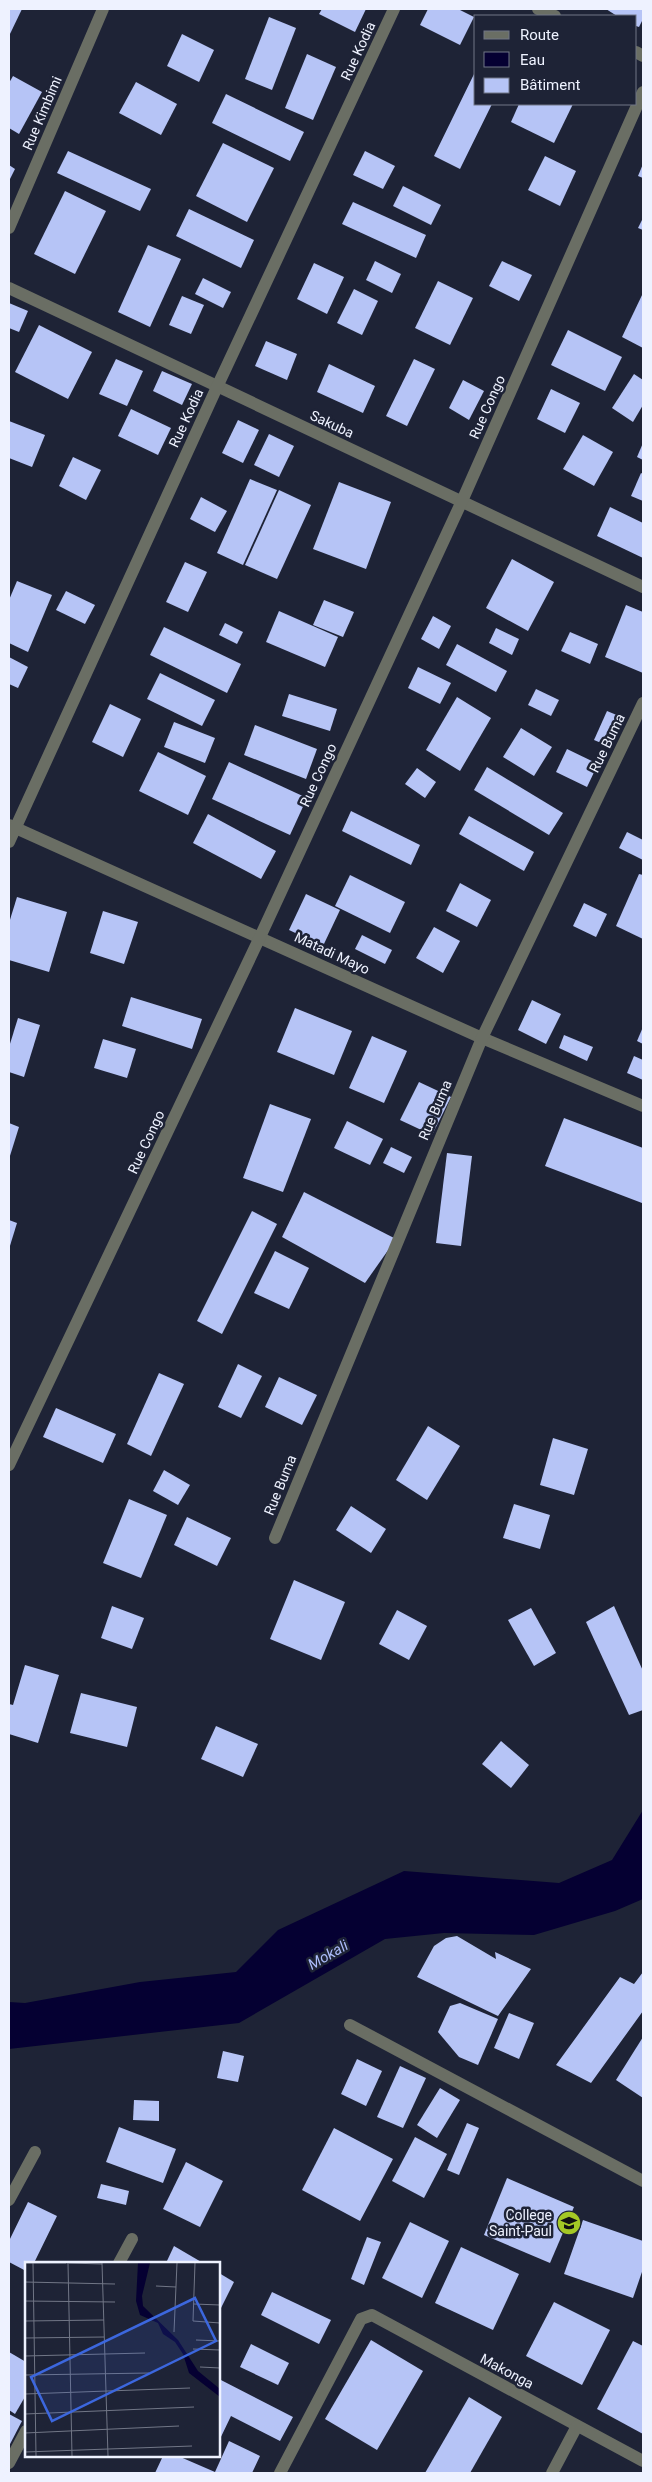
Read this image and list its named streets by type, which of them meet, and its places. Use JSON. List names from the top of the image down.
{
  "streets": {
    "street": [
      "Rue Kodia",
      "Rue Kimbimi",
      "Rue Congo",
      "Sakuba",
      "Rue Buma",
      "Matadi Mayo",
      "Makonga"
    ]
  },
  "crossings": [
    ["Rue Kodia", "Sakuba"],
    ["Rue Kodia", "Matadi Mayo"],
    ["Rue Congo", "Sakuba"],
    ["Rue Congo", "Matadi Mayo"],
    ["Rue Buma", "Matadi Mayo"]
  ],
  "water": ["Mokali"],
  "places": {
    "school or university": ["College Saint-Paul"]
  },
  "legend": ["Route", "Eau", "Bâtiment"]
}
